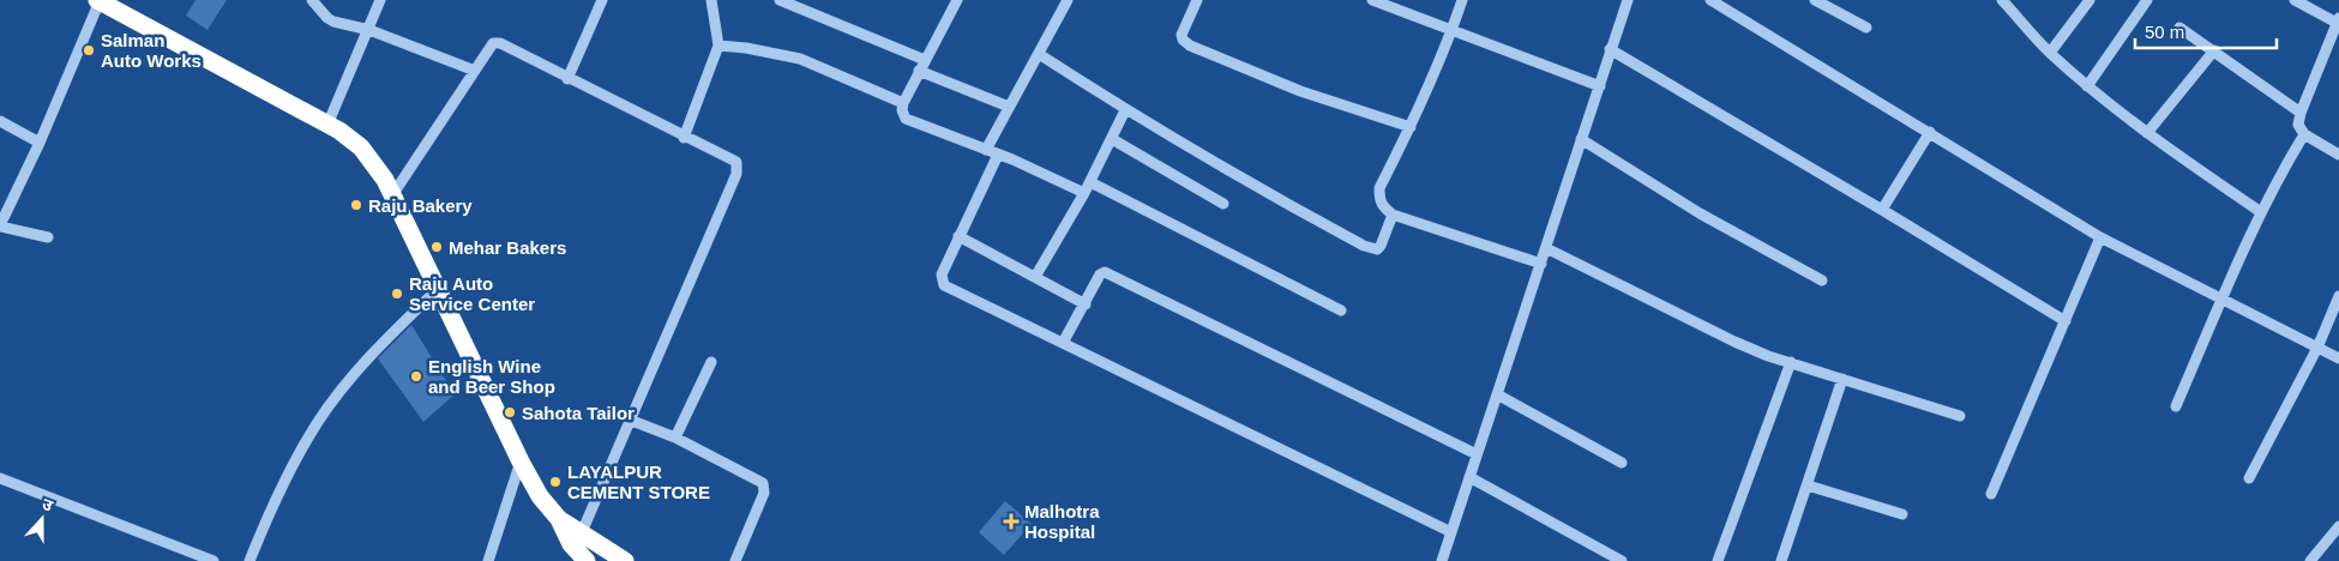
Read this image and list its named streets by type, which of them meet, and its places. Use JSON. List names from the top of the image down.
{
  "places": {
    "other": [
      "Salman Auto Works",
      "Raju Bakery",
      "Mehar Bakers",
      "Raju Auto Service Center",
      "English Wine and Beer Shop",
      "Sahota Tailor",
      "LAYALPUR CEMENT STORE"
    ],
    "health": ["Malhotra Hospital"]
  },
  "scale_bar": "50 m",
  "north": "top"
}
